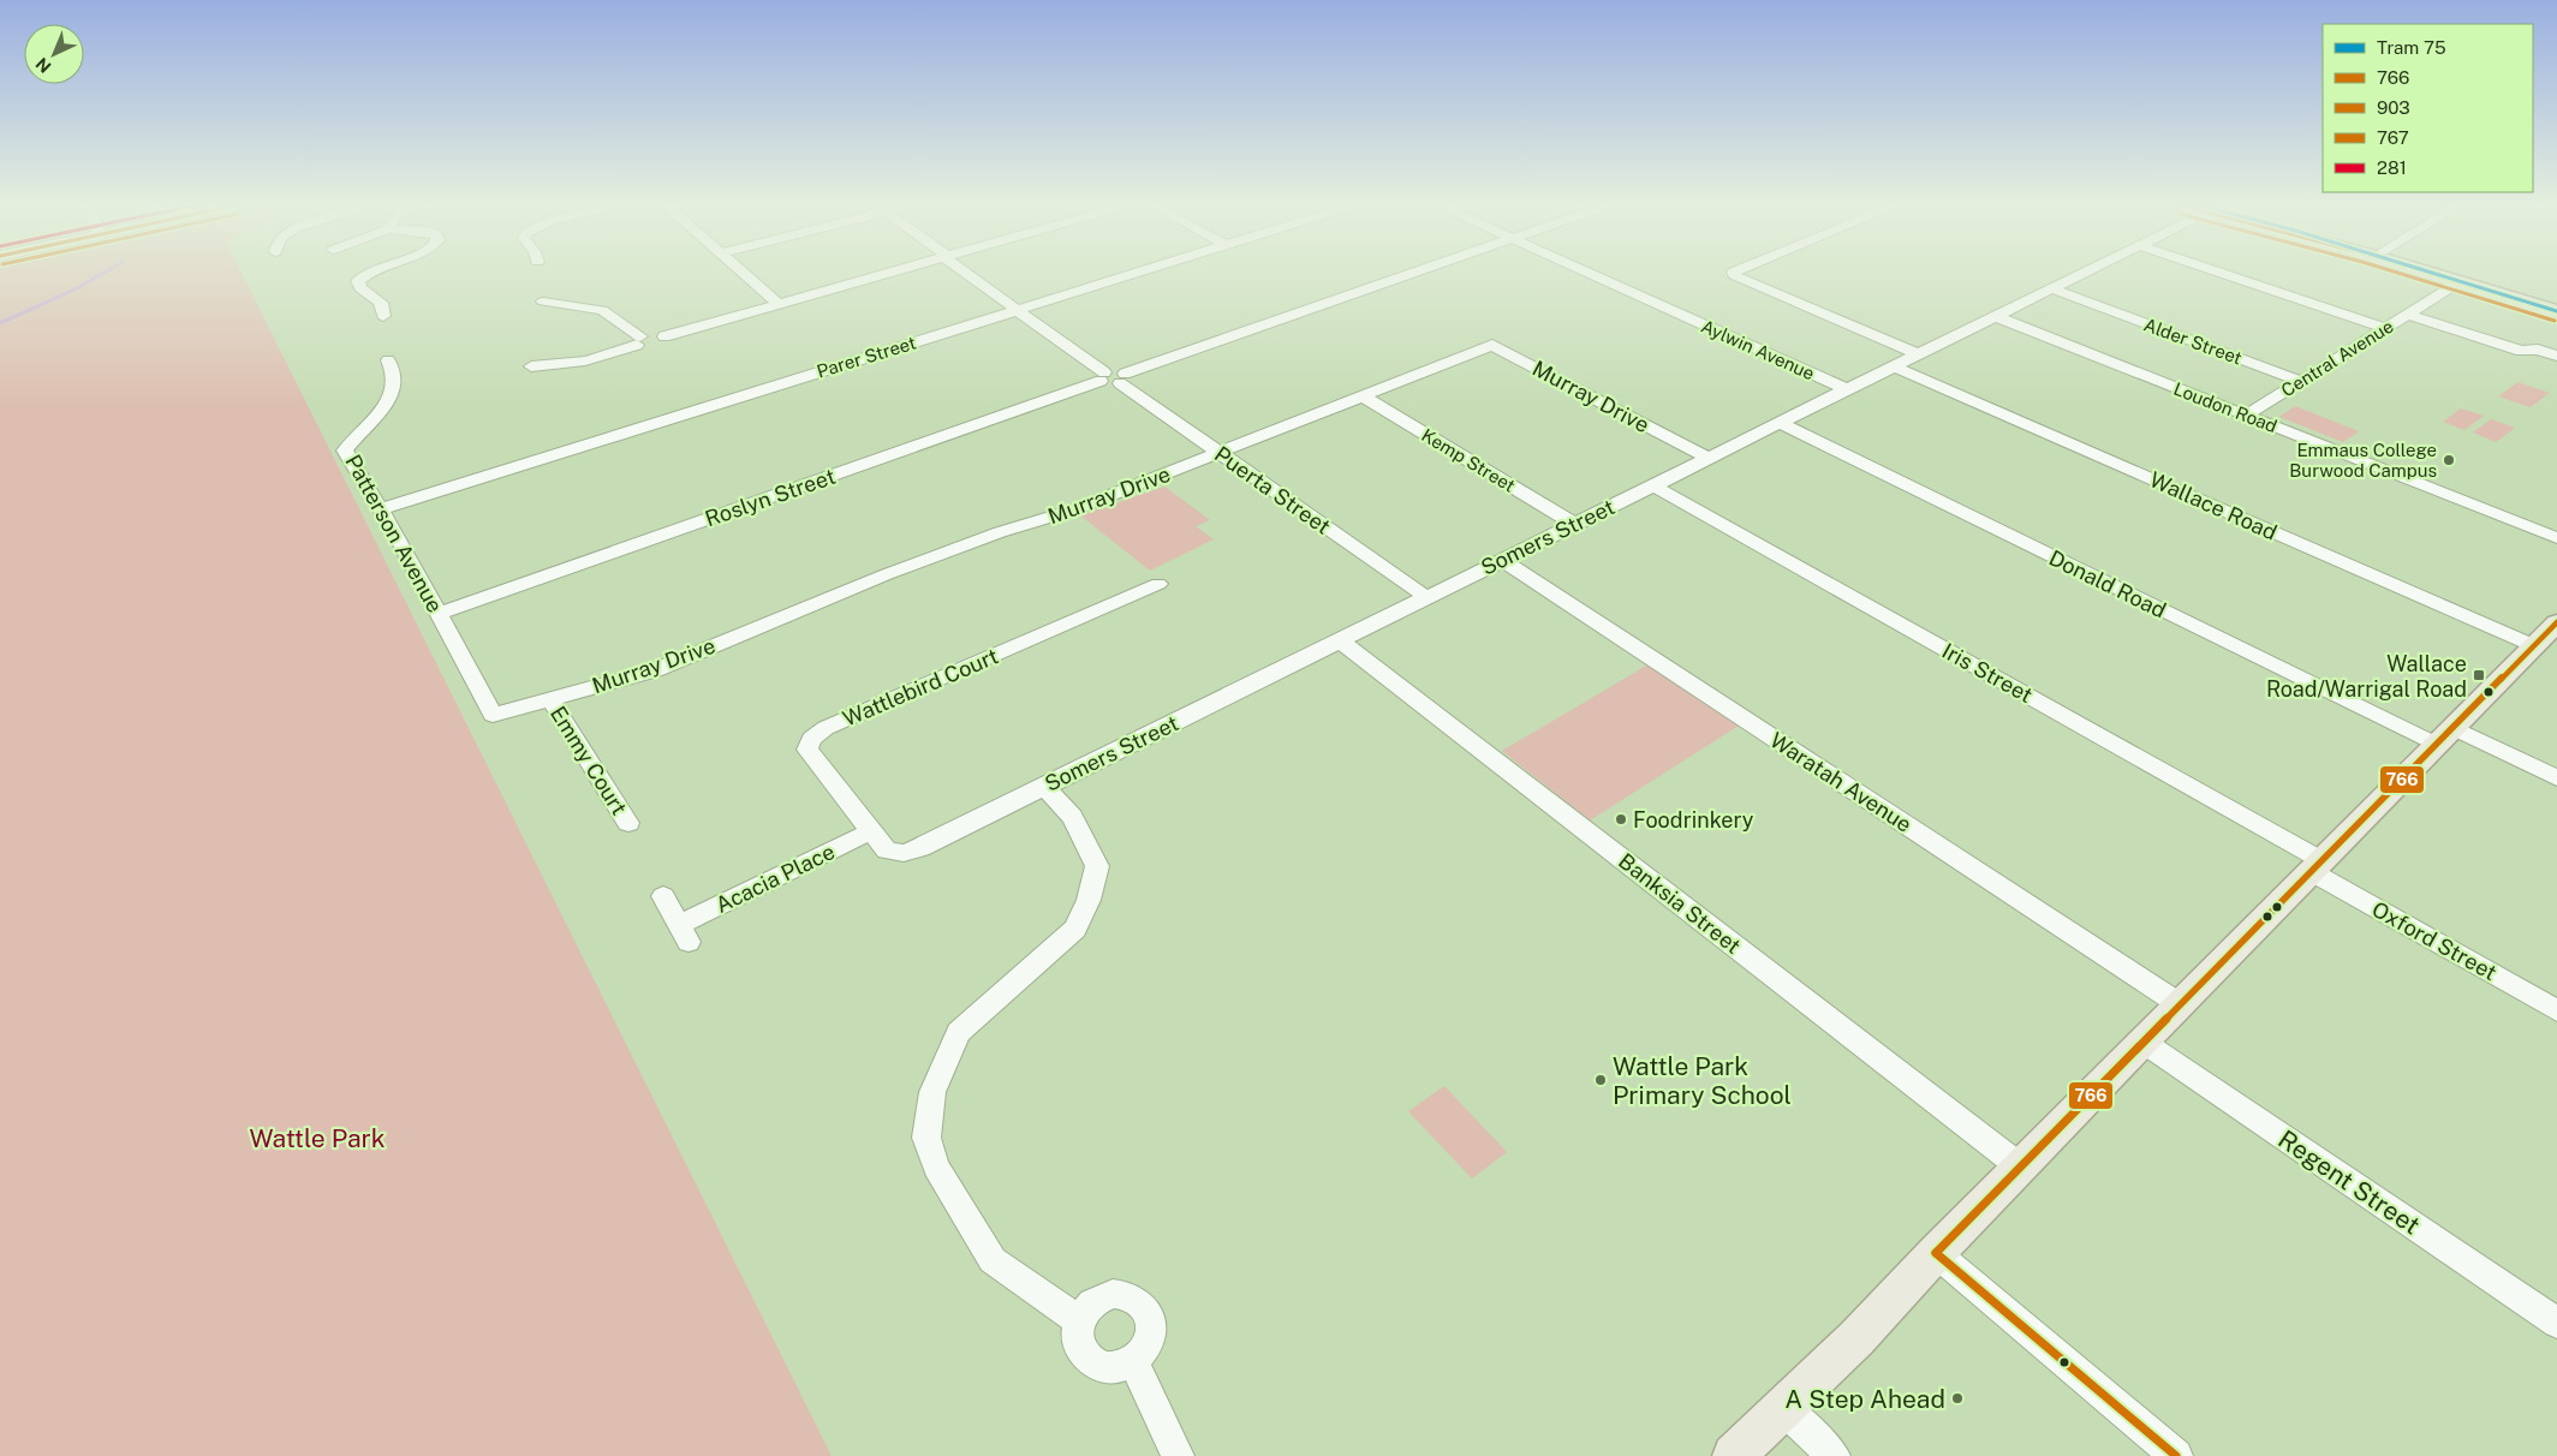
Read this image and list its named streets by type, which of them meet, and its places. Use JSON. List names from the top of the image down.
{
  "streets": {
    "street": [
      "Alder Street",
      "Aylwin Avenue",
      "Parer Street",
      "Central Avenue",
      "Murray Drive",
      "Loudon Road",
      "Kemp Street",
      "Puerta Street",
      "Roslyn Street",
      "Wallace Road",
      "Patterson Avenue",
      "Somers Street",
      "Donald Road",
      "Iris Street",
      "Wattlebird Court",
      "Emmy Court",
      "Waratah Avenue",
      "Acacia Place",
      "Banksia Street",
      "Oxford Street",
      "Regent Street"
    ]
  },
  "crossings": [
    ["Alder Street", "Central Avenue"],
    ["Alder Street", "Somers Street"],
    ["Aylwin Avenue", "Somers Street"],
    ["Parer Street", "Patterson Avenue"],
    ["Central Avenue", "Loudon Road"],
    ["Murray Drive", "Kemp Street"],
    ["Murray Drive", "Puerta Street"],
    ["Murray Drive", "Patterson Avenue"],
    ["Murray Drive", "Somers Street"],
    ["Murray Drive", "Emmy Court"],
    ["Loudon Road", "Somers Street"],
    ["Kemp Street", "Somers Street"],
    ["Puerta Street", "Somers Street"],
    ["Roslyn Street", "Patterson Avenue"],
    ["Wallace Road", "Somers Street"],
    ["Somers Street", "Donald Road"],
    ["Somers Street", "Iris Street"],
    ["Somers Street", "Wattlebird Court"],
    ["Somers Street", "Waratah Avenue"],
    ["Somers Street", "Banksia Street"],
    ["Iris Street", "Oxford Street"],
    ["Wattlebird Court", "Acacia Place"]
  ],
  "parks": ["Wattle Park"],
  "places": {
    "other": [
      "Emmaus College Burwood Campus",
      "Foodrinkery",
      "Wattle Park Primary School",
      "A Step Ahead"
    ],
    "transit": ["Wallace Road/Warrigal Road"]
  },
  "lines": ["tram line 75", "transit line 766", "transit line 903"],
  "legend": [
    "Tram 75",
    "766",
    "903",
    "767",
    "281"
  ],
  "north": "bottom left"
}
